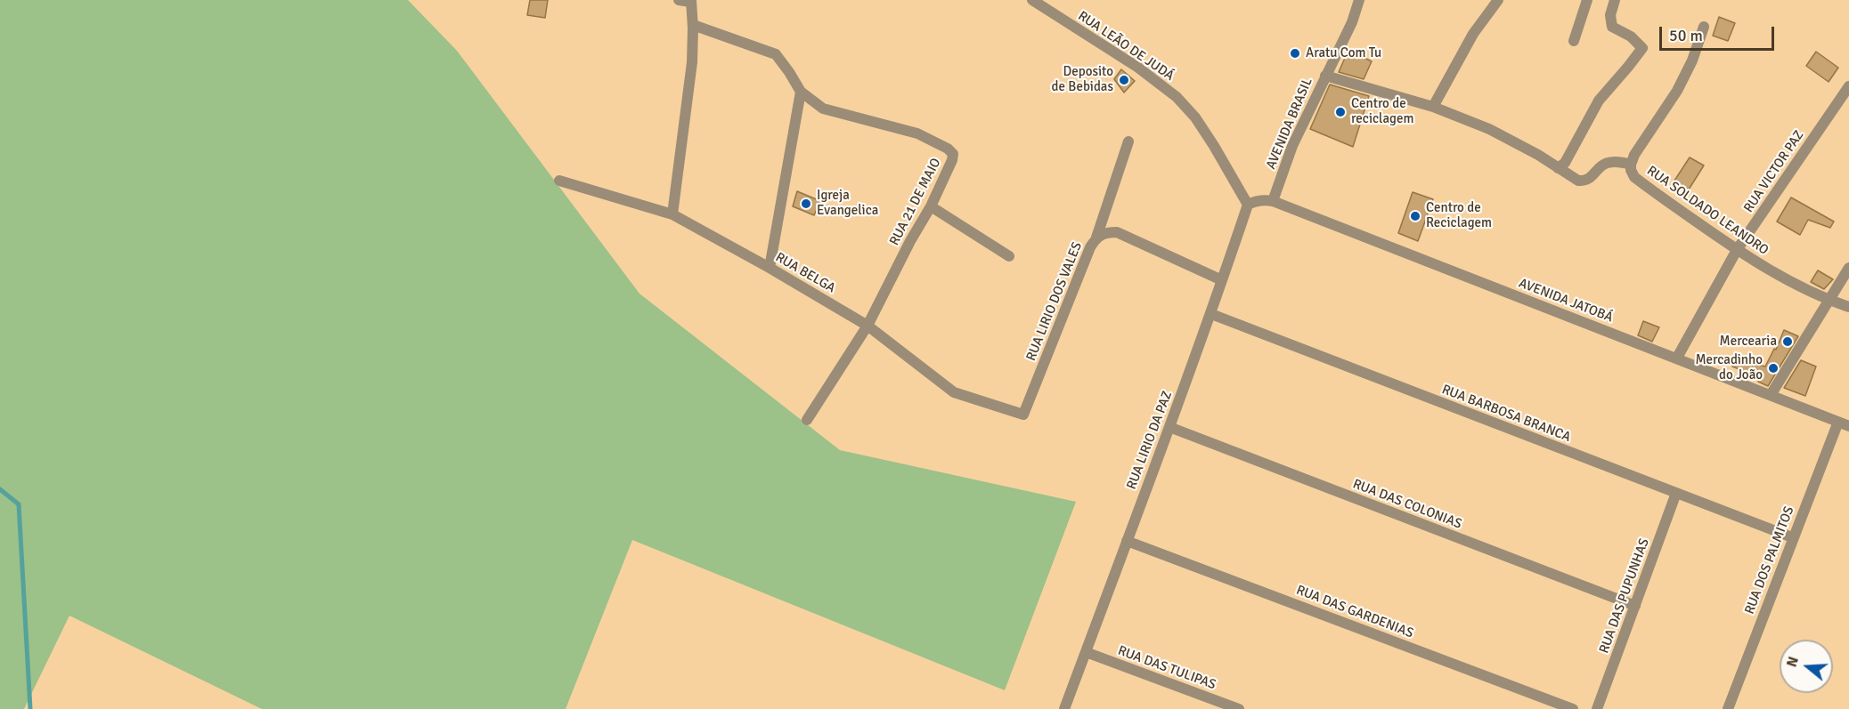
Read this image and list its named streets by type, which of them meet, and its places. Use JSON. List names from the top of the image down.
{
  "streets": {
    "street": [
      "RUA LEÃO DE JUDÁ",
      "AVENIDA BRASIL",
      "RUA VICTOR PAZ",
      "RUA 21 DE MAIO",
      "RUA SOLDADO LEANDRO",
      "RUA BELGA",
      "AVENIDA JATOBÁ",
      "RUA LIRIO DOS VALES",
      "RUA BARBOSA BRANCA",
      "RUA LIRIO DA PAZ",
      "RUA DAS COLONIAS",
      "RUA DOS PALMITOS",
      "RUA DAS PUPUNHAS",
      "RUA DAS GARDENIAS",
      "RUA DAS TULIPAS"
    ]
  },
  "crossings": [
    ["RUA LEÃO DE JUDÁ", "RUA LIRIO DA PAZ"],
    ["AVENIDA BRASIL", "RUA SOLDADO LEANDRO"],
    ["AVENIDA BRASIL", "AVENIDA JATOBÁ"],
    ["RUA VICTOR PAZ", "RUA SOLDADO LEANDRO"],
    ["RUA VICTOR PAZ", "AVENIDA JATOBÁ"],
    ["RUA 21 DE MAIO", "RUA BELGA"],
    ["RUA BELGA", "RUA LIRIO DOS VALES"],
    ["AVENIDA JATOBÁ", "RUA DOS PALMITOS"],
    ["RUA LIRIO DOS VALES", "RUA LIRIO DA PAZ"],
    ["RUA BARBOSA BRANCA", "RUA LIRIO DA PAZ"],
    ["RUA BARBOSA BRANCA", "RUA DOS PALMITOS"],
    ["RUA BARBOSA BRANCA", "RUA DAS PUPUNHAS"],
    ["RUA LIRIO DA PAZ", "RUA DAS COLONIAS"],
    ["RUA LIRIO DA PAZ", "RUA DAS GARDENIAS"],
    ["RUA LIRIO DA PAZ", "RUA DAS TULIPAS"],
    ["RUA DAS COLONIAS", "RUA DAS PUPUNHAS"]
  ],
  "places": [
    "Aratu Com Tu",
    "Deposito de Bebidas",
    "Centro de reciclagem",
    "Igreja Evangelica",
    "Centro de Reciclagem",
    "Mercearia",
    "Mercadinho do João"
  ],
  "scale_bar": "50 m",
  "north": "left"
}
